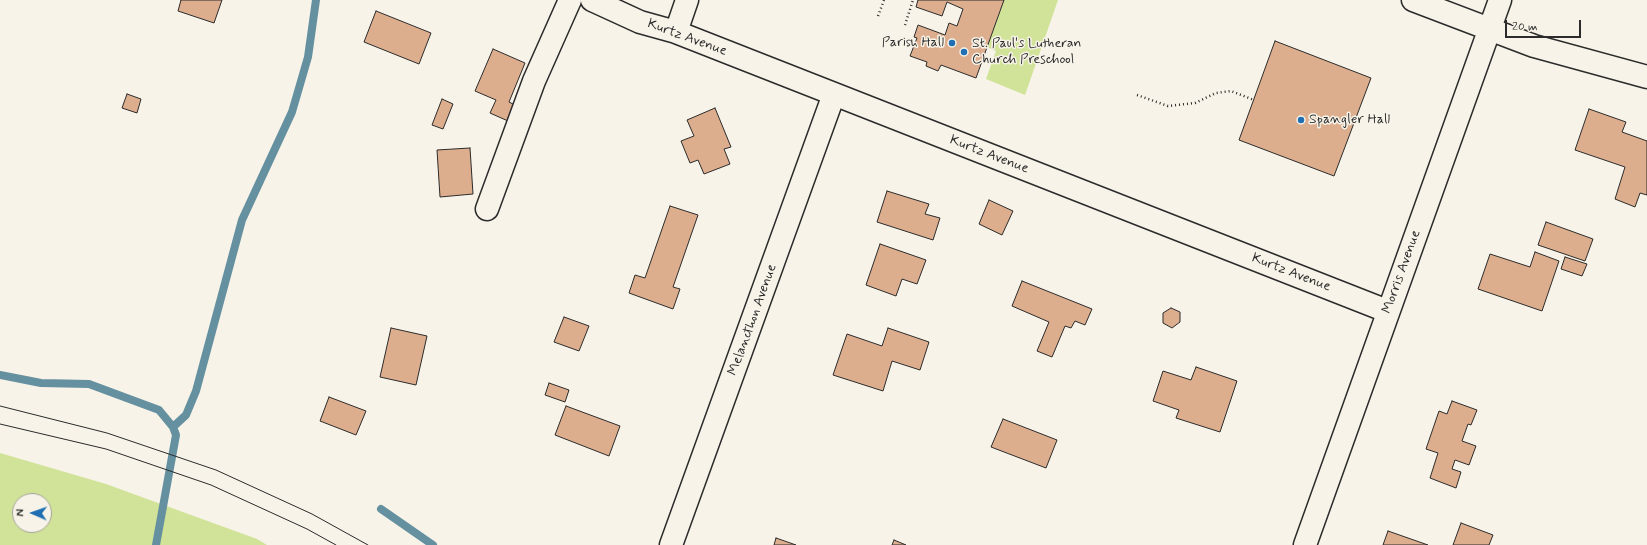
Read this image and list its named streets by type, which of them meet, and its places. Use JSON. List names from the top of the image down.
{
  "streets": {
    "street": ["Kurtz Avenue", "Morris Avenue", "Melancthon Avenue"]
  },
  "crossings": [
    ["Kurtz Avenue", "Morris Avenue"],
    ["Kurtz Avenue", "Melancthon Avenue"]
  ],
  "places": ["Parish Hall", "St. Paul's Lutheran Church Preschool", "Spangler Hall"],
  "scale_bar": "20 m",
  "north": "left"
}
